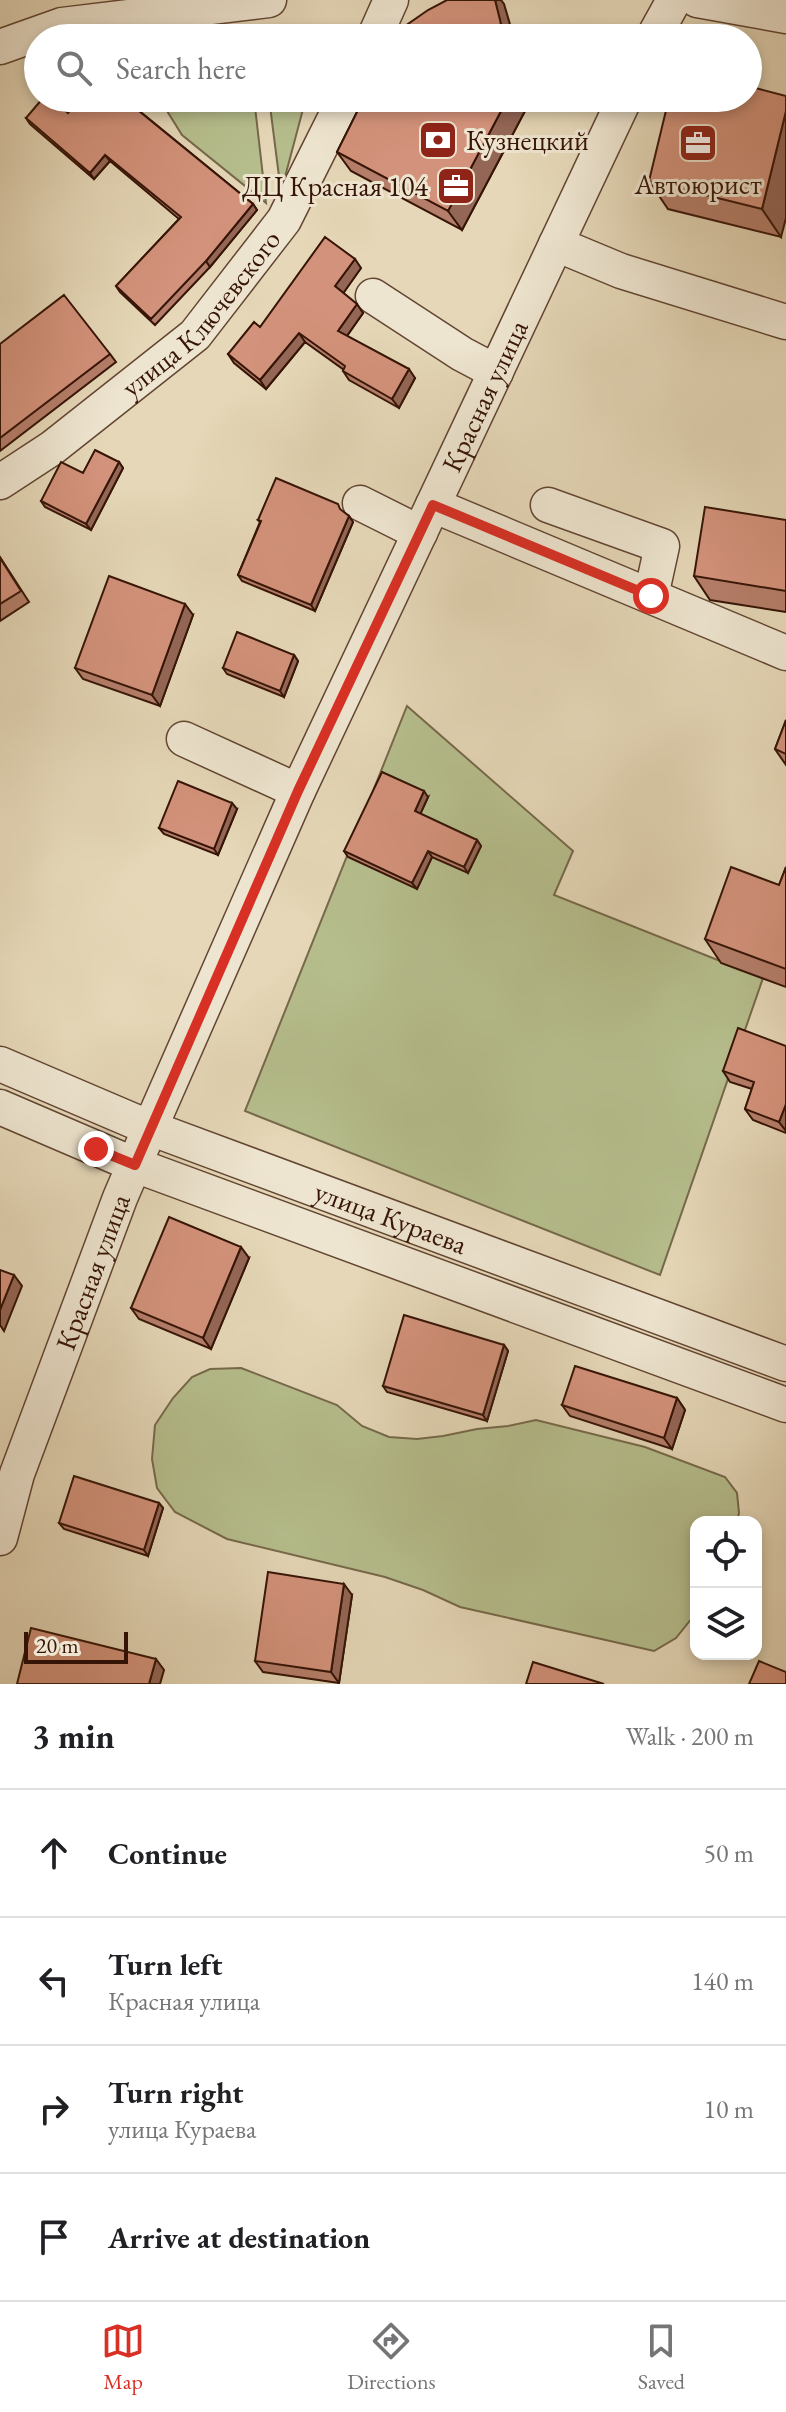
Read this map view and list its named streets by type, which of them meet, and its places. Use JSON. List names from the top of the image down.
{
  "streets": {
    "street": ["улица Ключевского", "Красная улица", "улица Кураева"]
  },
  "crossings": [
    ["Красная улица", "улица Кураева"]
  ],
  "places": {
    "bank": ["Кузнецкий"],
    "office": ["Автоюрист", "ДЦ Красная 104"]
  },
  "scale_bar": "20 m",
  "page": {
    "search": "Search here",
    "scale": "20 m",
    "heading": ["3 min", "Walk · 200 m"],
    "list": [
      ["Continue", "50 m"],
      ["Turn left", "Красная улица", "140 m"],
      ["Turn right", "улица Кураева", "10 m"],
      "Arrive at destination"
    ],
    "nav": ["Map", "Directions", "Saved"]
  }
}
